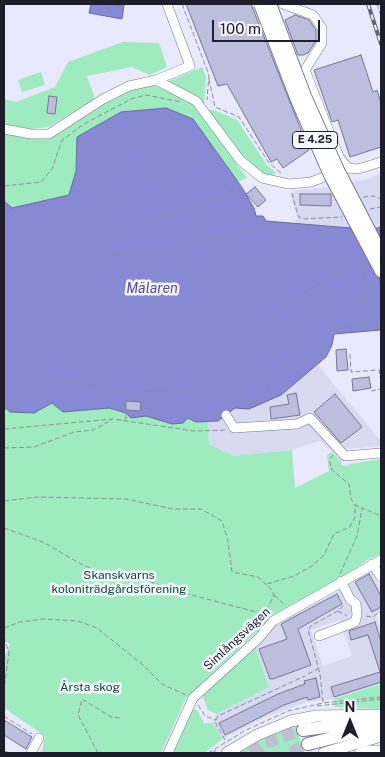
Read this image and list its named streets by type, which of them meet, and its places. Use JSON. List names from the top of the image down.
{
  "streets": {
    "highway": ["E 4.25"],
    "street": ["Simlångsvägen"]
  },
  "water": ["Mälaren"],
  "parks": ["Skanskvarns koloniträdgårdsförening", "Årsta skog"],
  "scale_bar": "100 m",
  "north": "top"
}
